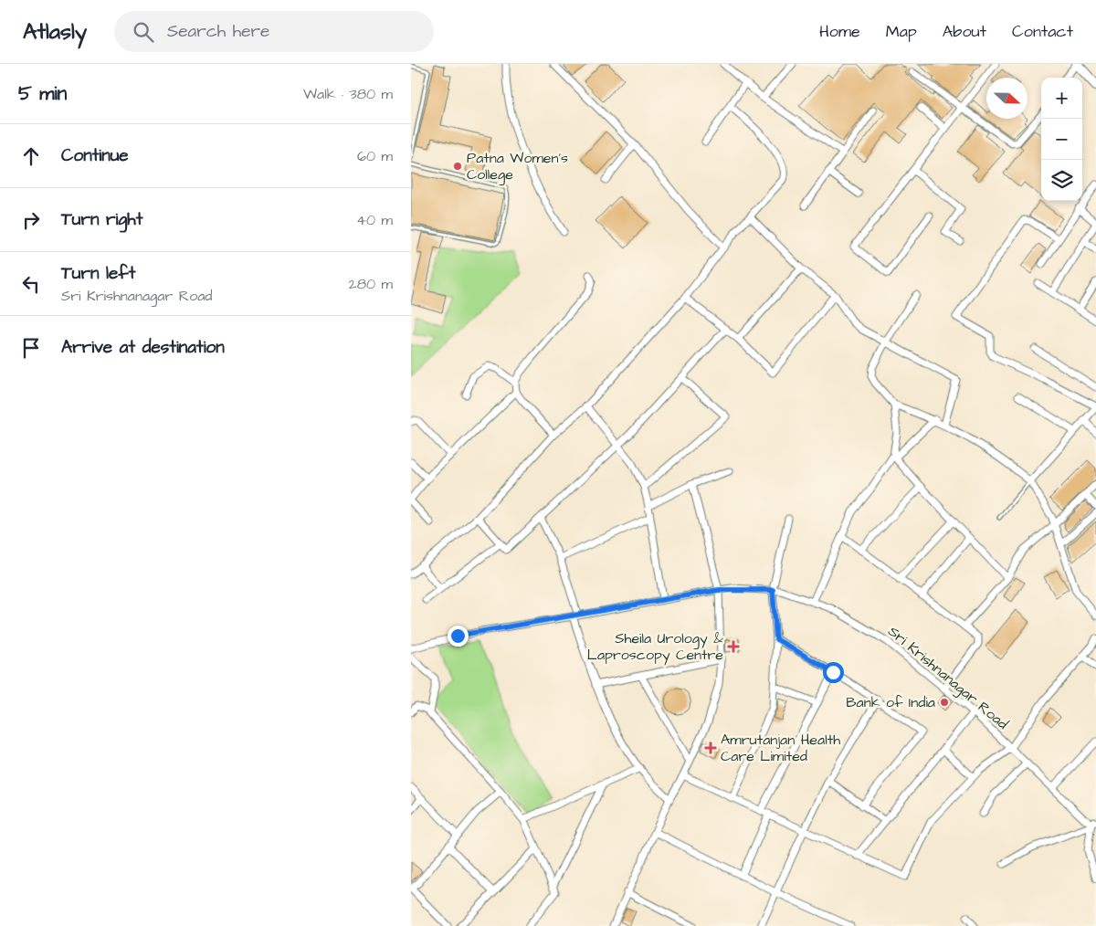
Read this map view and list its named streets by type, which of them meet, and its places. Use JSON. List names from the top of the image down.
{
  "streets": {
    "street": ["Sri Krishnanagar Road"]
  },
  "places": {
    "other": ["Patna Women's College", "Bank of India"],
    "health": ["Sheila Urology & Laproscopy Centre", "Amrutanjan Health Care Limited"]
  },
  "north": "right",
  "page": {
    "header": "Atlasly",
    "search": "Search here",
    "nav": [
      "Home",
      "Map",
      "About",
      "Contact"
    ],
    "heading": ["5 min", "Walk · 380 m"],
    "map_buttons": ["+", "−"],
    "list": [
      ["Continue", "60 m"],
      ["Turn right", "40 m"],
      ["Turn left", "Sri Krishnanagar Road", "280 m"],
      "Arrive at destination"
    ]
  }
}
